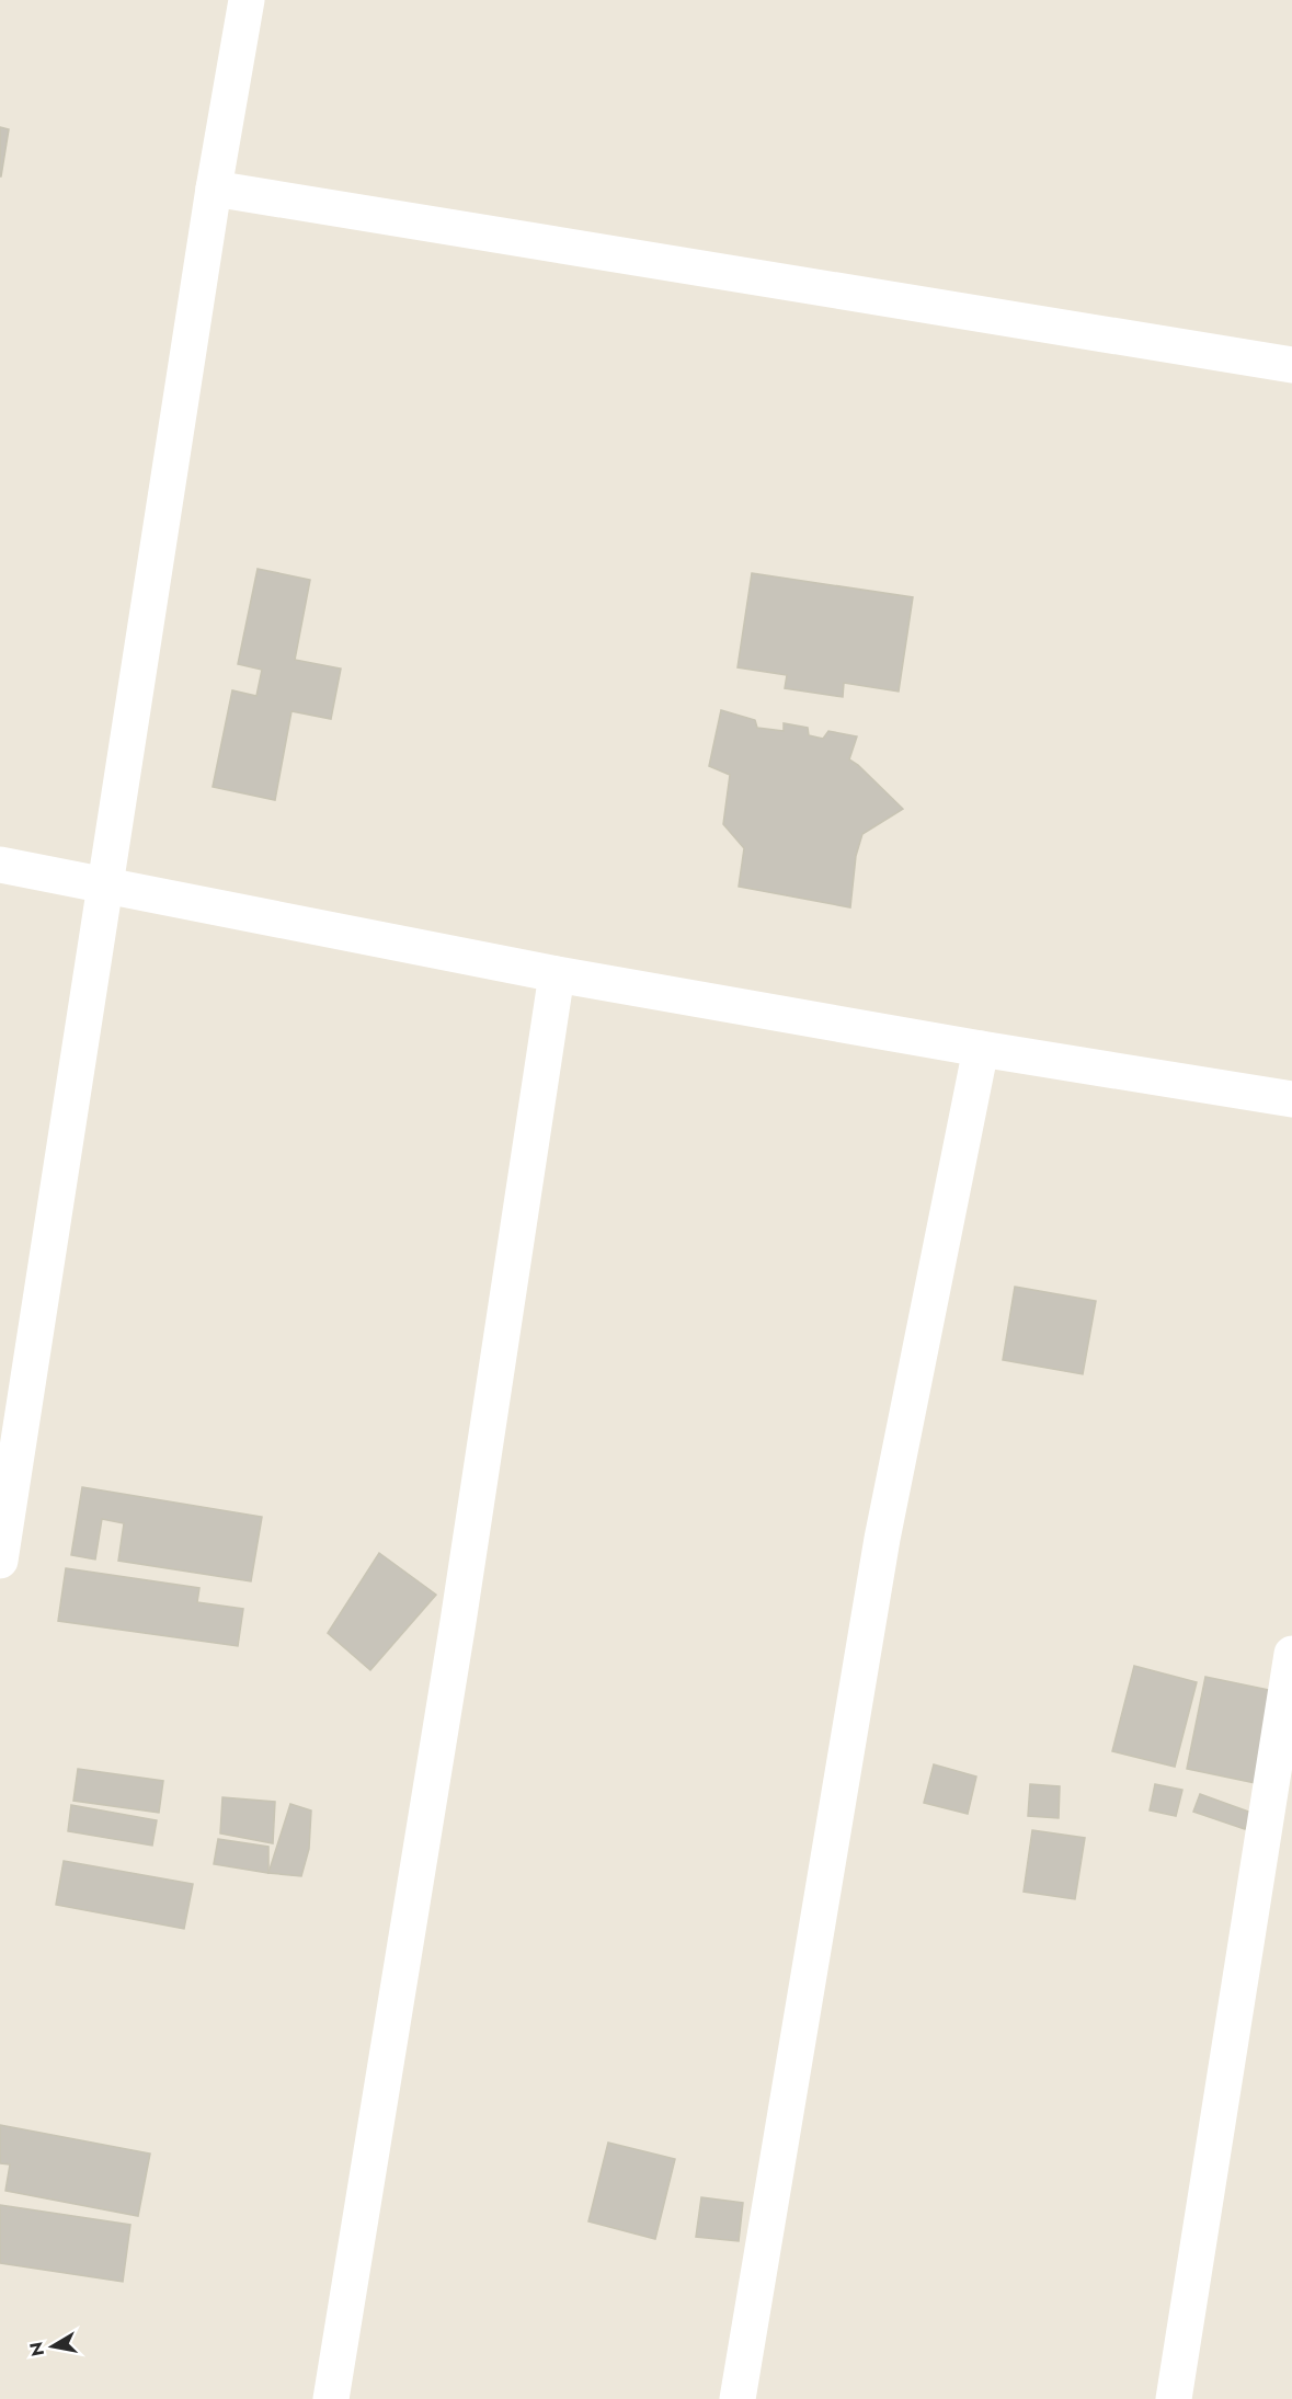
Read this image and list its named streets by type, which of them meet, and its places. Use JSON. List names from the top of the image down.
{
  "north": "left"
}
